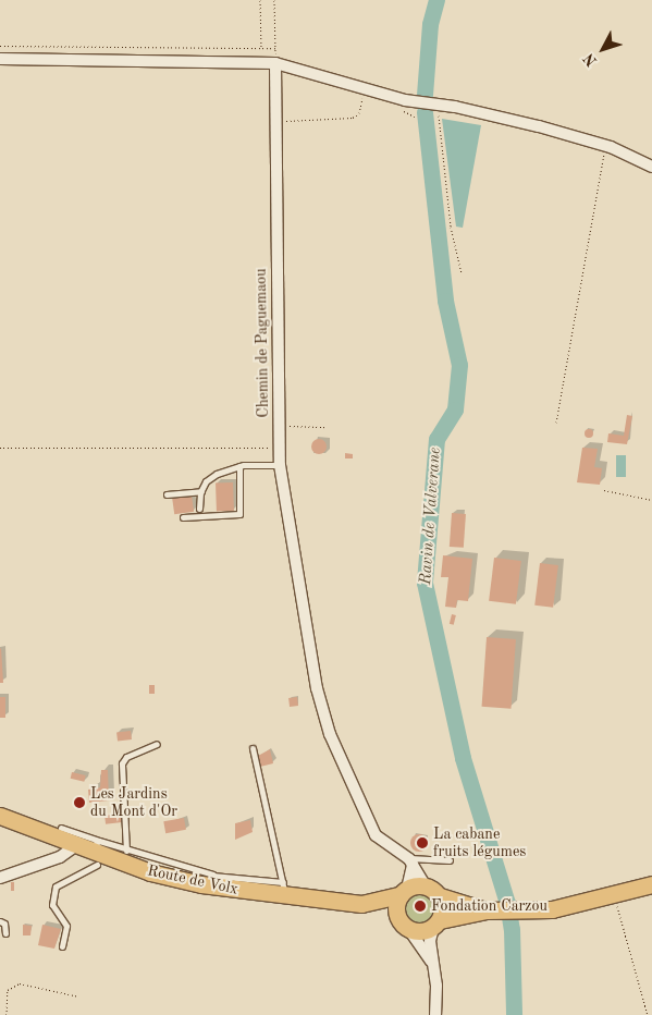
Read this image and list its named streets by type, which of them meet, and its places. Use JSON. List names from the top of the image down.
{
  "streets": {
    "main road": ["Route de Volx"],
    "street": ["Chemin de Paguemaou"]
  },
  "water": ["Ravin de Valverane"],
  "places": ["Les Jardins du Mont d'Or", "La cabane fruits légumes", "Fondation Carzou"],
  "north": "bottom left"
}
